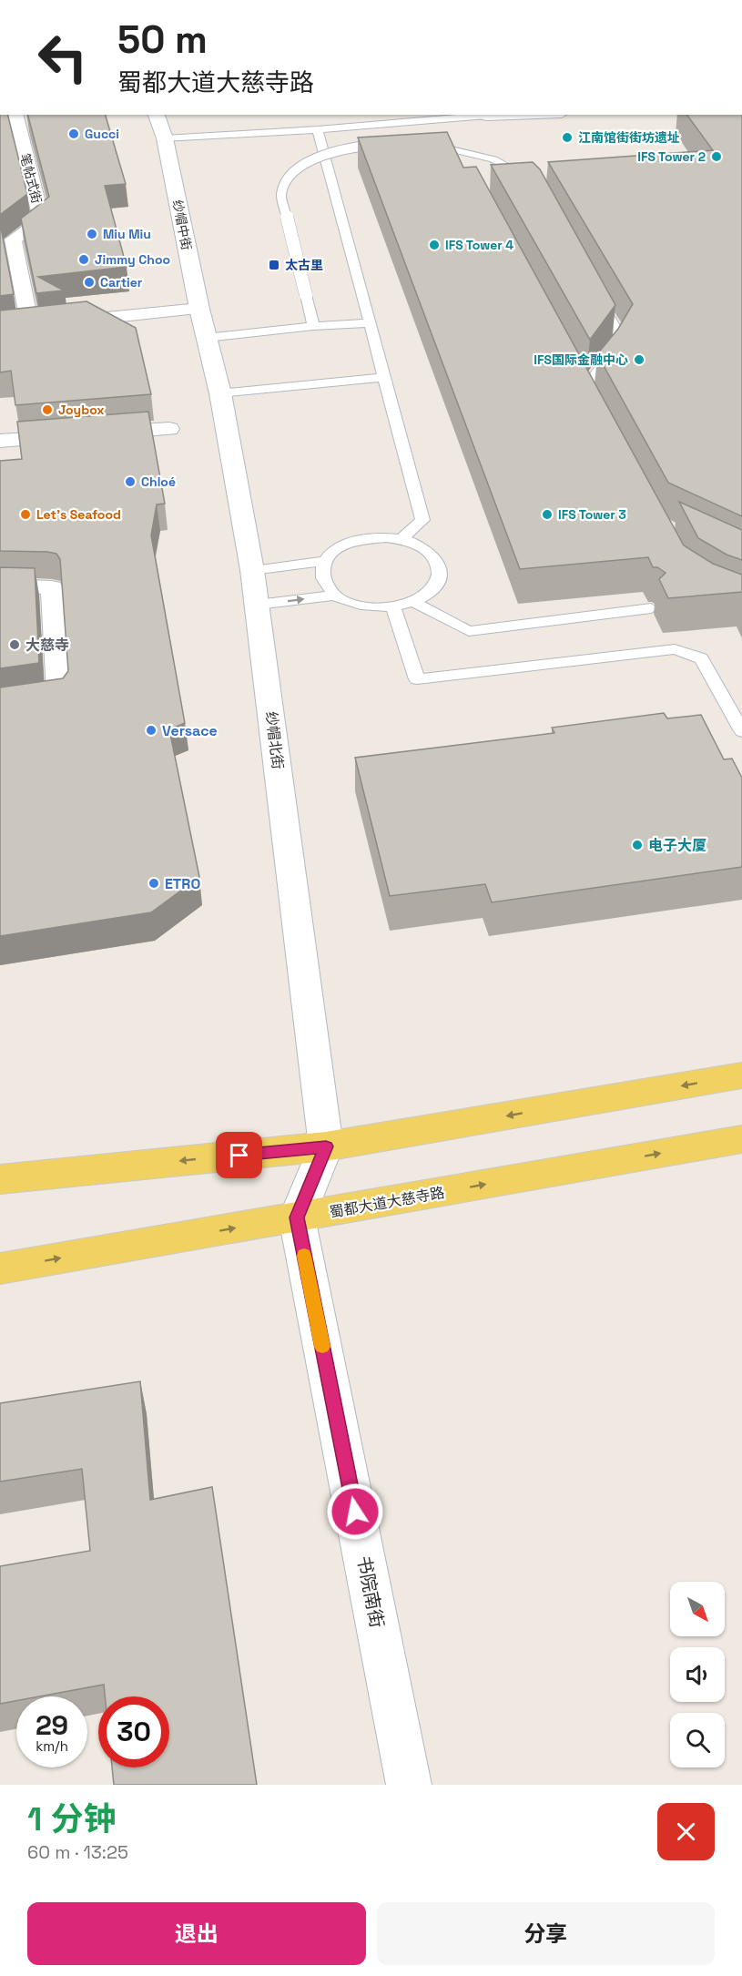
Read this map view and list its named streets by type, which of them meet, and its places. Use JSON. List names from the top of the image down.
{
  "streets": {
    "main road": ["蜀都大道大慈寺路"],
    "street": [
      "笔帖式街",
      "纱帽中街",
      "纱帽北街",
      "书院南街"
    ]
  },
  "crossings": [
    ["纱帽中街", "纱帽北街"],
    ["蜀都大道大慈寺路", "书院南街"]
  ],
  "places": {
    "other": [
      "Gucci",
      "江南馆街街坊遗址",
      "IFS Tower 2",
      "Miu Miu",
      "IFS Tower 4",
      "Jimmy Choo",
      "Cartier",
      "IFS国际金融中心",
      "Joybox",
      "Chloé",
      "Let's Seafood",
      "IFS Tower 3",
      "大慈寺",
      "Versace",
      "电子大厦",
      "ETRO"
    ],
    "transit": ["太古里"]
  },
  "north": "bottom right",
  "page": {
    "turn": ["50 m", "蜀都大道大慈寺路"],
    "speed": "29 km/h",
    "limit": "30",
    "heading": ["1 分钟", "60 m · 13:25"],
    "buttons": ["退出", "分享"]
  }
}
